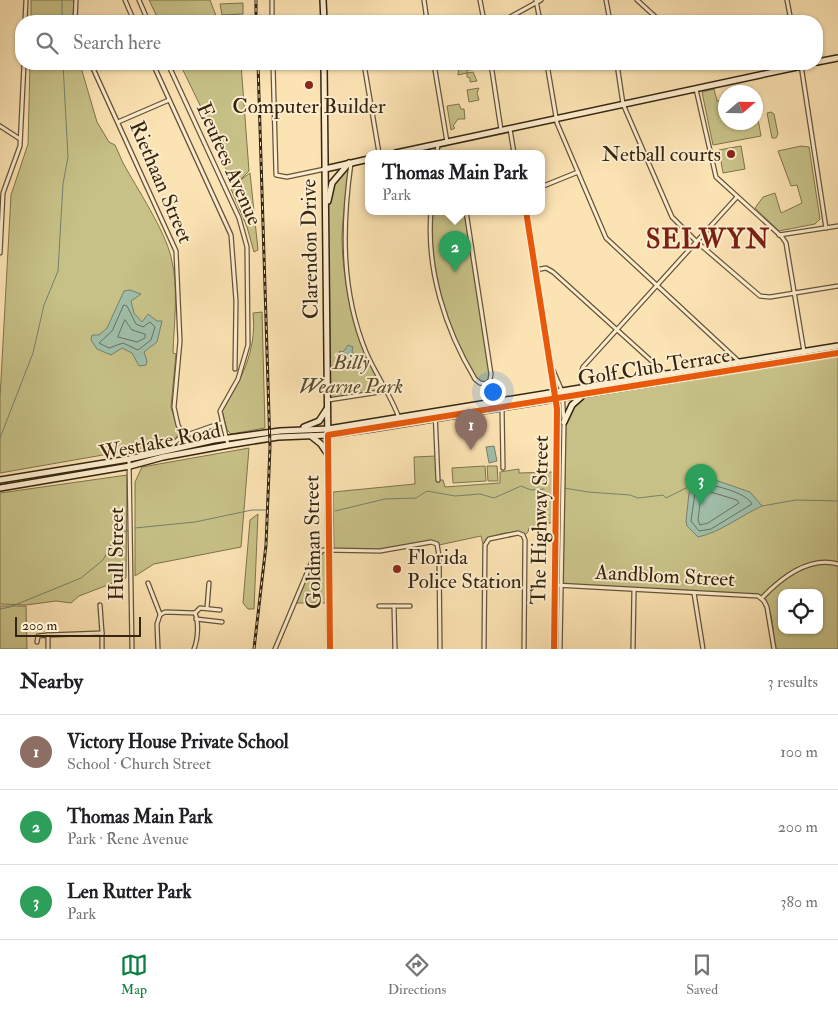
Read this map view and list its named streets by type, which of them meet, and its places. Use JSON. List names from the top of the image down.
{
  "streets": {
    "main road": [
      "Clarendon Drive",
      "Golf Club Terrace",
      "Westlake Road",
      "Goldman Street"
    ],
    "street": [
      "Eeufees Avenue",
      "Riethaan Street",
      "The Highway Street",
      "Hull Street",
      "Aandblom Street"
    ]
  },
  "crossings": [
    ["Eeufees Avenue", "Westlake Road"],
    ["Clarendon Drive", "Golf Club Terrace"],
    ["Clarendon Drive", "Westlake Road"],
    ["Clarendon Drive", "Goldman Street"],
    ["Golf Club Terrace", "Westlake Road"],
    ["Golf Club Terrace", "The Highway Street"],
    ["Golf Club Terrace", "Goldman Street"],
    ["Westlake Road", "Goldman Street"],
    ["Westlake Road", "Hull Street"],
    ["The Highway Street", "Aandblom Street"]
  ],
  "districts": ["SELWYN"],
  "parks": ["Billy Wearne Park"],
  "places": ["Computer Builder", "Netball courts", "Florida Police Station"],
  "scale_bar": "200 m",
  "north": "right",
  "page": {
    "search": "Search here",
    "popup": ["Thomas Main Park", "Park"],
    "pins": ["2", "1", "3"],
    "scale": "200 m",
    "heading": ["Nearby", "3 results"],
    "list": [
      {
        "mark": "1",
        "name": "Victory House Private School",
        "note": "School · Church Street",
        "value": "100 m"
      },
      {
        "mark": "2",
        "name": "Thomas Main Park",
        "note": "Park · Rene Avenue",
        "value": "200 m"
      },
      {
        "mark": "3",
        "name": "Len Rutter Park",
        "note": "Park",
        "value": "380 m"
      }
    ],
    "nav": ["Map", "Directions", "Saved"]
  }
}
